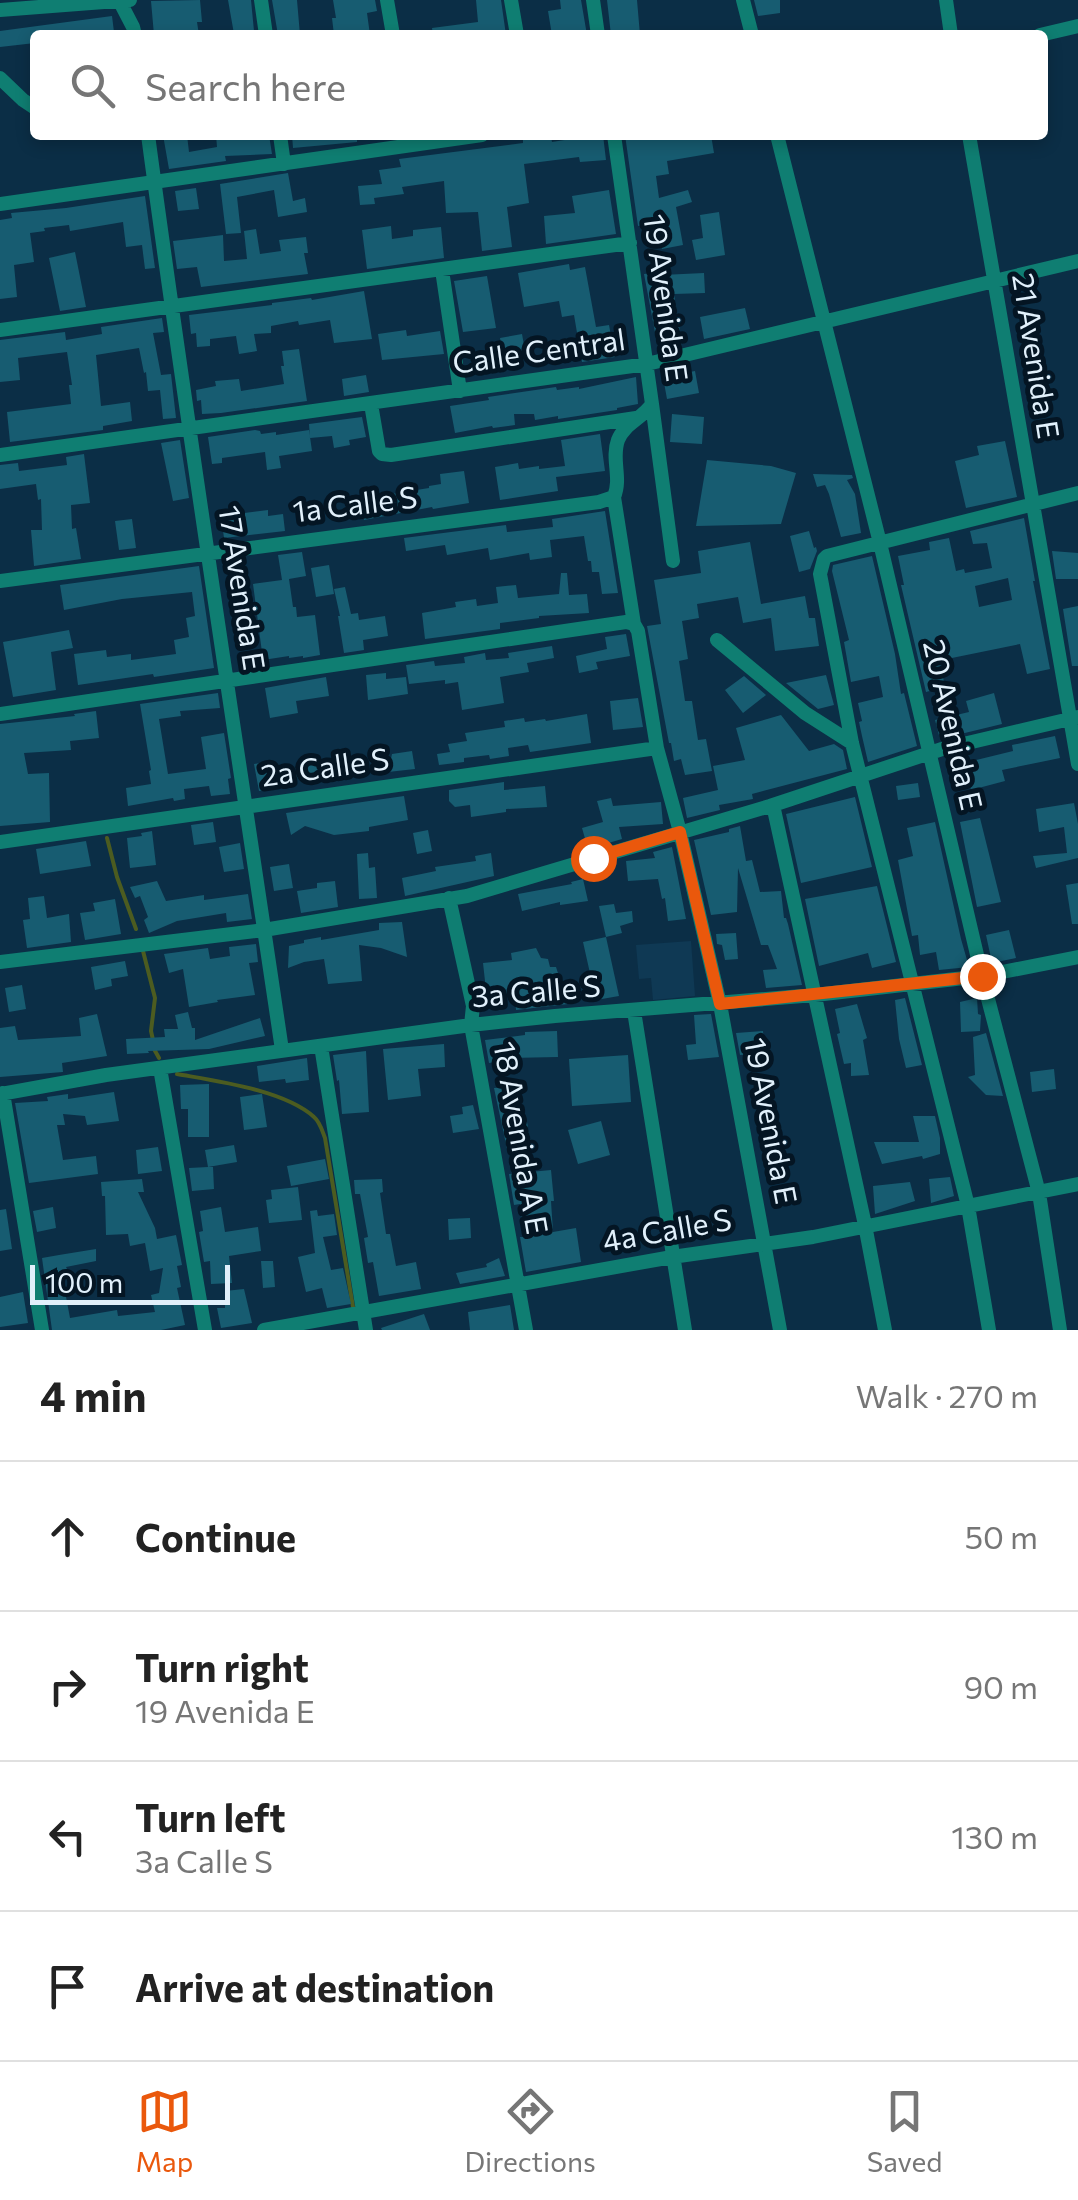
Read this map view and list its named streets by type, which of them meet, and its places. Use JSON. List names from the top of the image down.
{
  "streets": {
    "street": [
      "19 Avenida E",
      "Calle Central",
      "21 Avenida E",
      "1a Calle S",
      "17 Avenida E",
      "20 Avenida E",
      "2a Calle S",
      "3a Calle S",
      "18 Avenida A E",
      "4a Calle S"
    ]
  },
  "crossings": [
    ["19 Avenida E", "Calle Central"],
    ["19 Avenida E", "1a Calle S"],
    ["19 Avenida E", "2a Calle S"],
    ["19 Avenida E", "3a Calle S"],
    ["19 Avenida E", "4a Calle S"],
    ["Calle Central", "21 Avenida E"],
    ["Calle Central", "17 Avenida E"],
    ["Calle Central", "20 Avenida E"],
    ["1a Calle S", "17 Avenida E"],
    ["17 Avenida E", "2a Calle S"],
    ["17 Avenida E", "3a Calle S"],
    ["20 Avenida E", "3a Calle S"],
    ["20 Avenida E", "4a Calle S"],
    ["3a Calle S", "18 Avenida A E"],
    ["18 Avenida A E", "4a Calle S"]
  ],
  "scale_bar": "100 m",
  "page": {
    "search": "Search here",
    "scale": "100 m",
    "heading": ["4 min", "Walk · 270 m"],
    "list": [
      ["Continue", "50 m"],
      ["Turn right", "19 Avenida E", "90 m"],
      ["Turn left", "3a Calle S", "130 m"],
      "Arrive at destination"
    ],
    "nav": ["Map", "Directions", "Saved"]
  }
}
